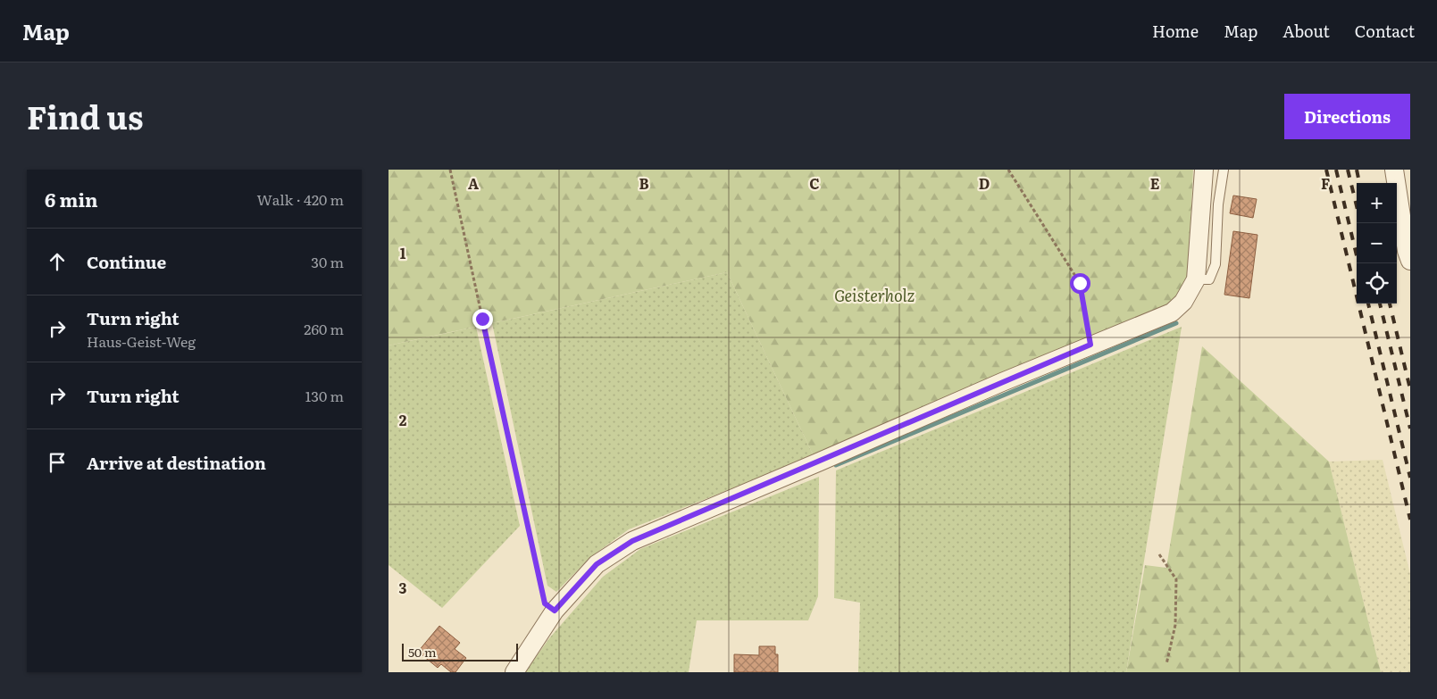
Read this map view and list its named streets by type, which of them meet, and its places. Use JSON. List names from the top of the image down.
{
  "parks": ["Geisterholz"],
  "scale_bar": "50 m",
  "page": {
    "header": "Map",
    "nav": [
      "Home",
      "Map",
      "About",
      "Contact"
    ],
    "title": "Find us",
    "buttons": "Directions",
    "heading": ["6 min", "Walk · 420 m"],
    "map_buttons": ["+", "−"],
    "list": [
      ["Continue", "30 m"],
      ["Turn right", "Haus-Geist-Weg", "260 m"],
      ["Turn right", "130 m"],
      "Arrive at destination"
    ],
    "scale": "50 m"
  },
  "grid": {
    "columns": [
      "A",
      "B",
      "C",
      "D",
      "E",
      "F"
    ],
    "rows": ["1", "2", "3"]
  }
}
